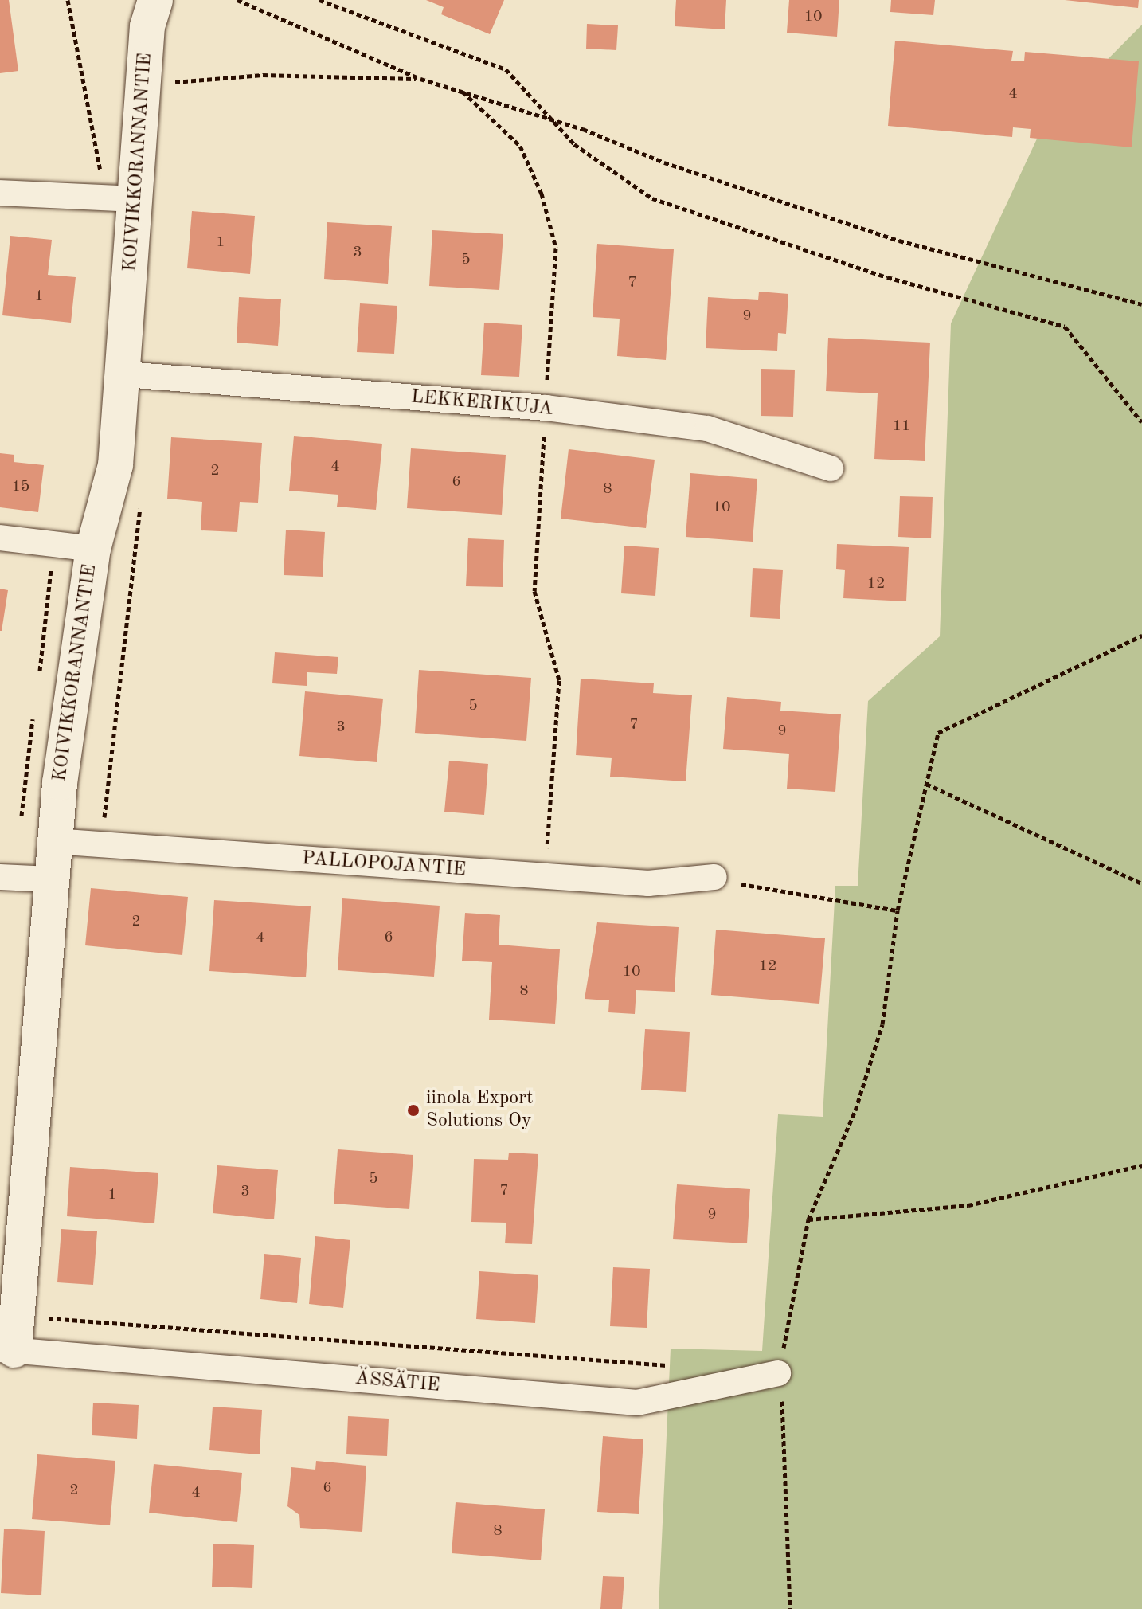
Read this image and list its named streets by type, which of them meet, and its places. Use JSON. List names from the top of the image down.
{
  "streets": {
    "street": [
      "KOIVIKKORANNANTIE",
      "LEKKERIKUJA",
      "PALLOPOJANTIE",
      "ÄSSÄTIE"
    ]
  },
  "crossings": [
    ["KOIVIKKORANNANTIE", "LEKKERIKUJA"],
    ["KOIVIKKORANNANTIE", "PALLOPOJANTIE"],
    ["KOIVIKKORANNANTIE", "ÄSSÄTIE"]
  ],
  "places": ["iinola Export Solutions Oy"],
  "house_numbers": [
    "10",
    "4",
    "1",
    "3",
    "5",
    "7",
    "1",
    "9",
    "11",
    "4",
    "2",
    "6",
    "15",
    "8",
    "10",
    "12",
    "5",
    "7",
    "3",
    "9",
    "2",
    "6",
    "4",
    "12",
    "10",
    "8",
    "5",
    "7",
    "3",
    "1",
    "9",
    "6",
    "2",
    "4",
    "8"
  ]
}
